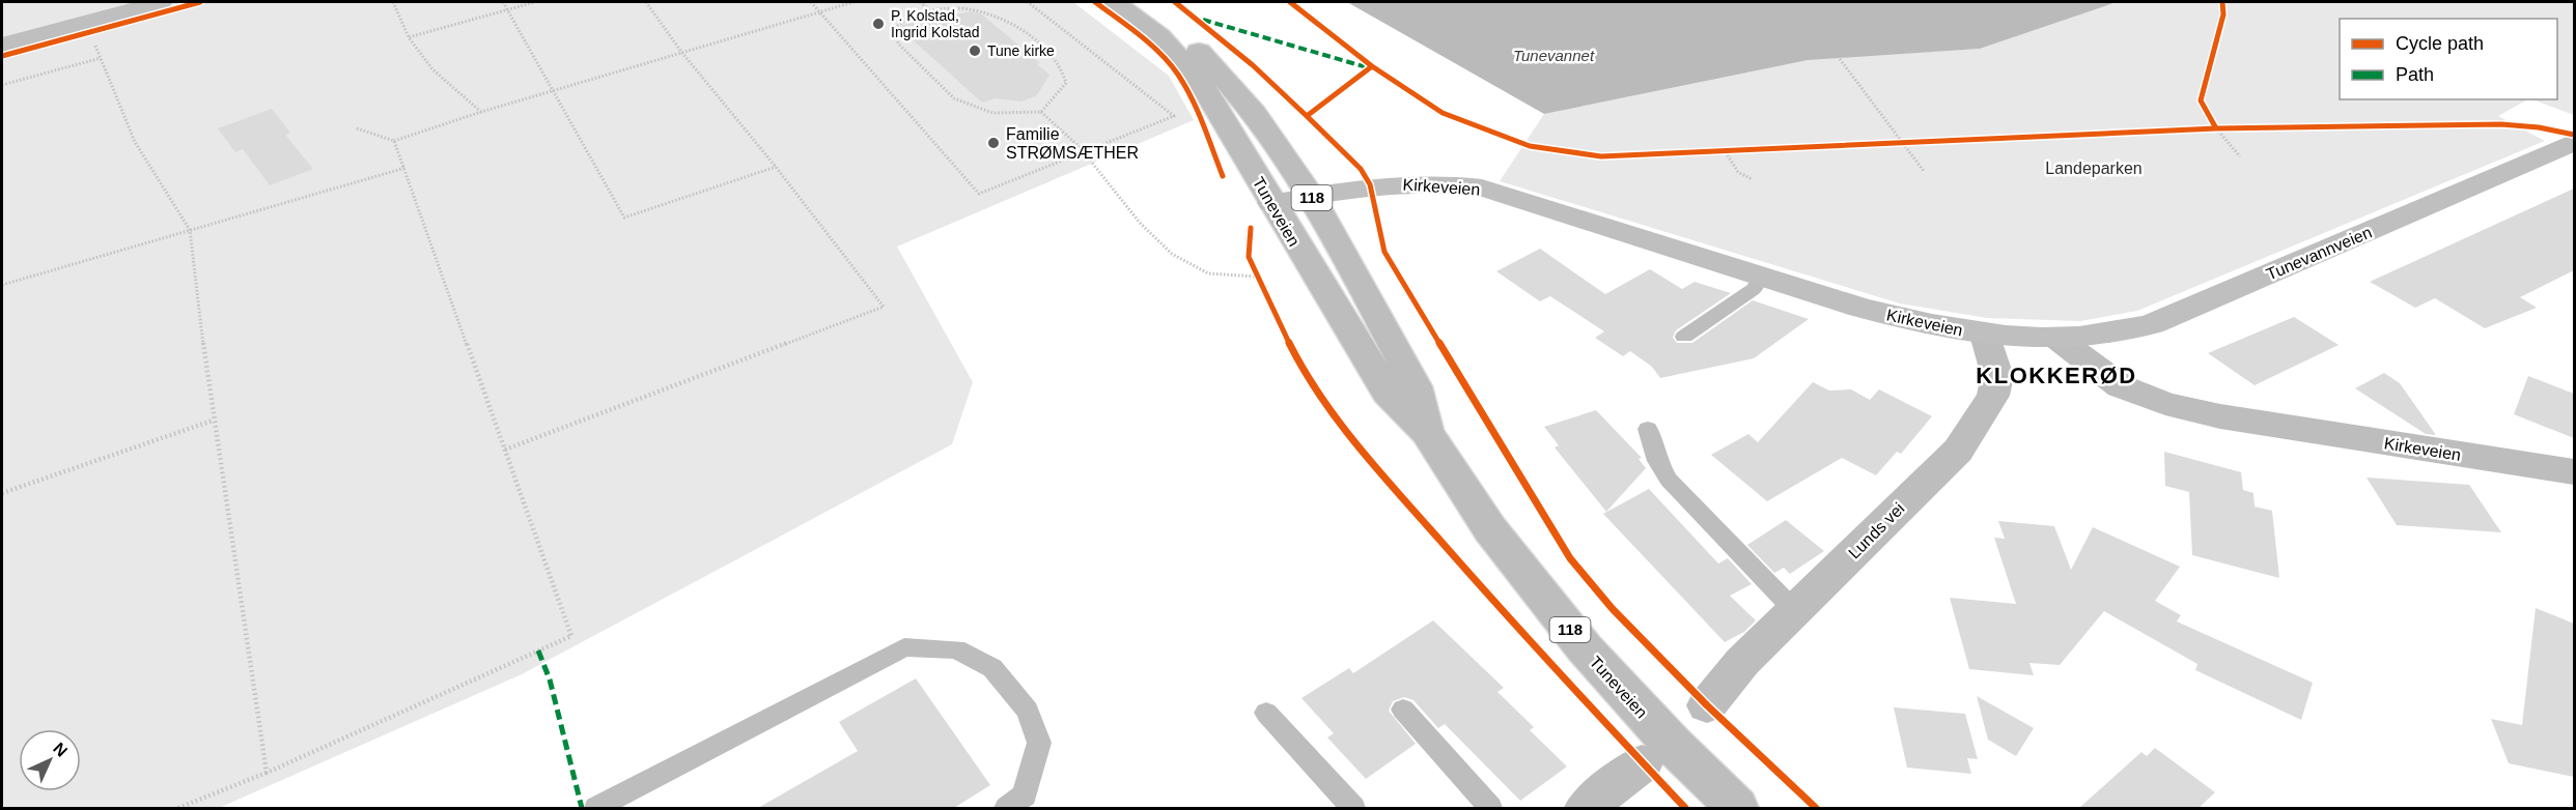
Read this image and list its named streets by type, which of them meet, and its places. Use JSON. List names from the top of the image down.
{
  "streets": {
    "main road": [
      "Kirkeveien",
      "118",
      "Tuneveien",
      "Lunds vei"
    ],
    "street": ["Tunevannveien"]
  },
  "crossings": [
    ["Kirkeveien", "Tuneveien"],
    ["Kirkeveien", "Tunevannveien"],
    ["Kirkeveien", "Lunds vei"]
  ],
  "districts": ["KLOKKERØD"],
  "water": ["Tunevannet"],
  "parks": ["Landeparken"],
  "places": ["P. Kolstad, Ingrid Kolstad", "Tune kirke", "Familie STRØMSÆTHER"],
  "legend": ["Cycle path", "Path"],
  "north": "top right"
}
